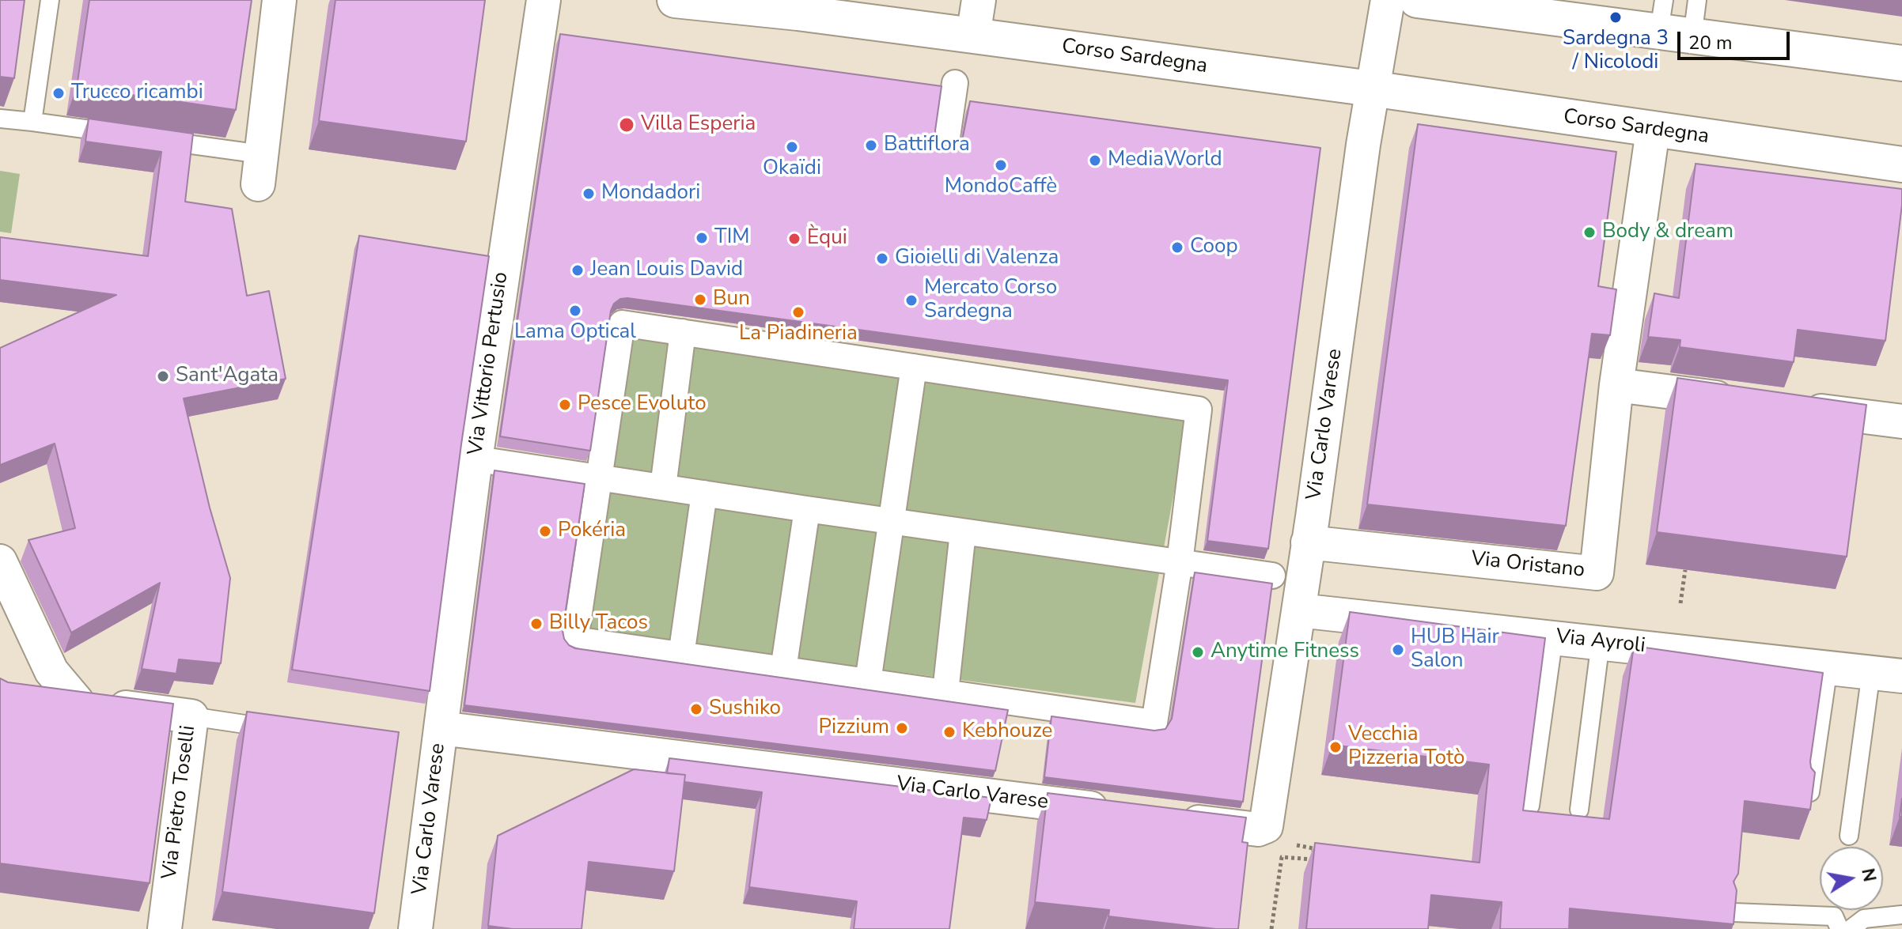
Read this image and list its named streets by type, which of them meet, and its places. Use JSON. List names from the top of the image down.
{
  "streets": {
    "main road": ["Corso Sardegna"],
    "street": [
      "Via Vittorio Pertusio",
      "Via Carlo Varese",
      "Via Oristano",
      "Via Ayroli",
      "Via Pietro Toselli"
    ]
  },
  "crossings": [
    ["Corso Sardegna", "Via Carlo Varese"],
    ["Corso Sardegna", "Via Oristano"],
    ["Via Vittorio Pertusio", "Via Carlo Varese"],
    ["Via Carlo Varese", "Via Oristano"],
    ["Via Carlo Varese", "Via Ayroli"]
  ],
  "places": [
    "Sardegna 3 / Nicolodi",
    "Trucco ricambi",
    "Villa Esperia",
    "Battiflora",
    "Okaïdi",
    "MediaWorld",
    "MondoCaffè",
    "Mondadori",
    "Body & dream",
    "TIM",
    "Èqui",
    "Coop",
    "Gioielli di Valenza",
    "Jean Louis David",
    "Bun",
    "Mercato Corso Sardegna",
    "Lama Optical",
    "La Piadineria",
    "Sant'Agata",
    "Pesce Evoluto",
    "Pokéria",
    "Billy Tacos",
    "HUB Hair Salon",
    "Anytime Fitness",
    "Sushiko",
    "Pizzium",
    "Kebhouze",
    "Vecchia Pizzeria Totò"
  ],
  "scale_bar": "20 m",
  "north": "right"
}
